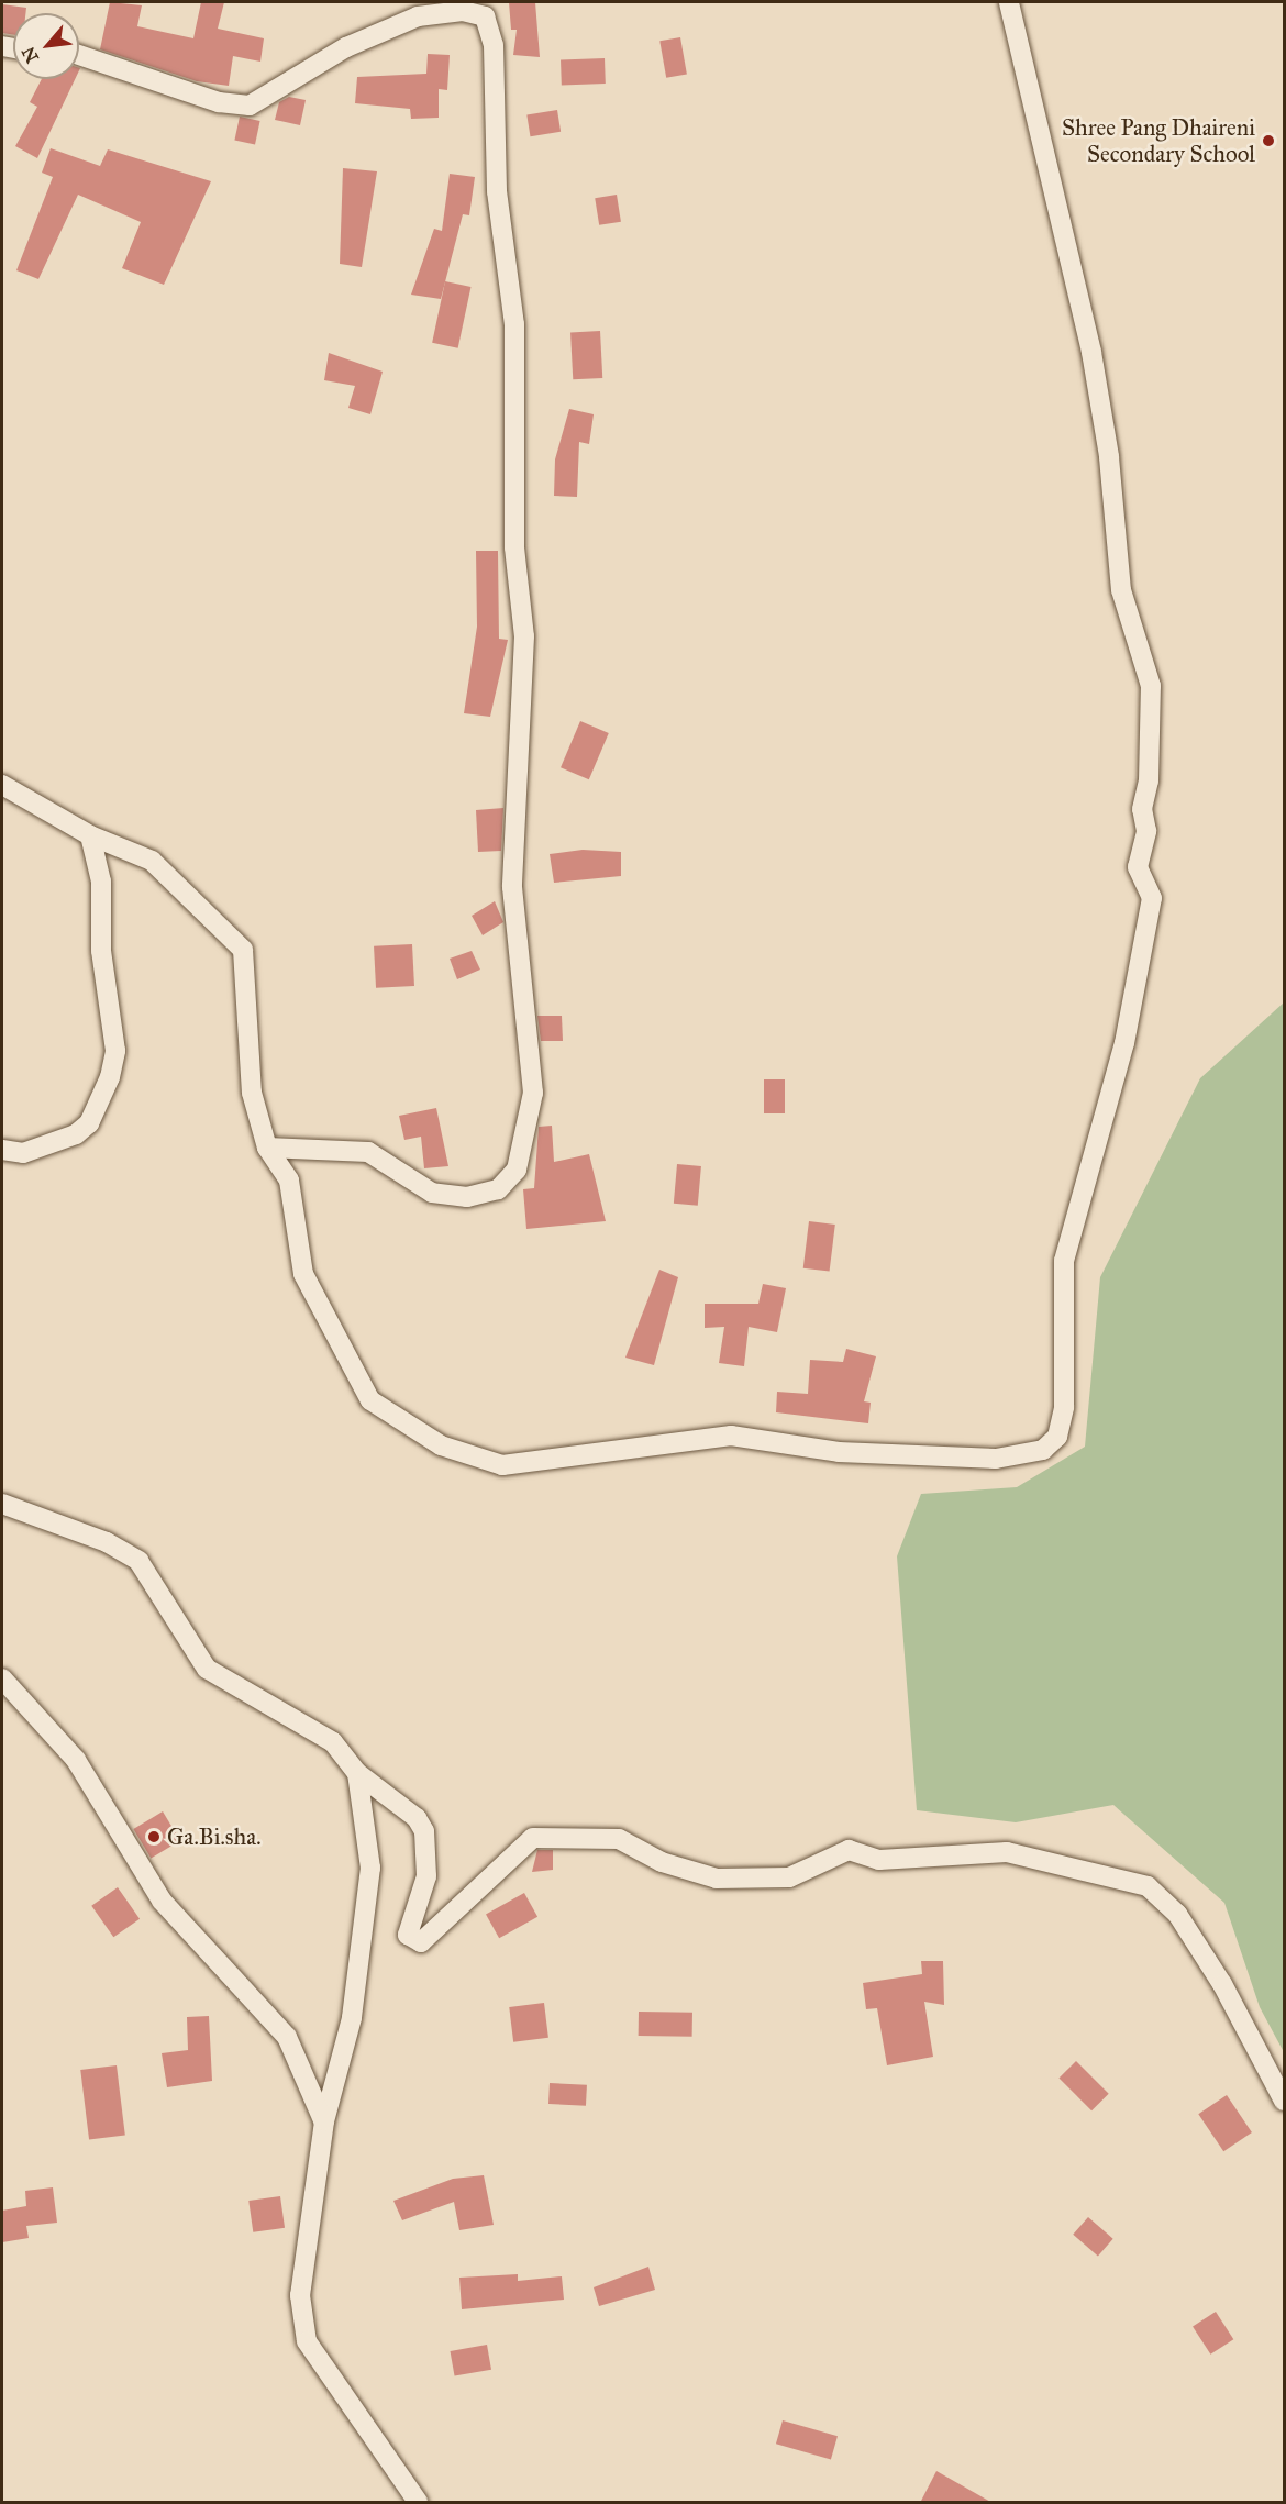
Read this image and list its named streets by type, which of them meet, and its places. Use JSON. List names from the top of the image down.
{
  "places": ["Shree Pang Dhaireni Secondary School", "Ga.Bi.sha."],
  "north": "bottom left"
}
